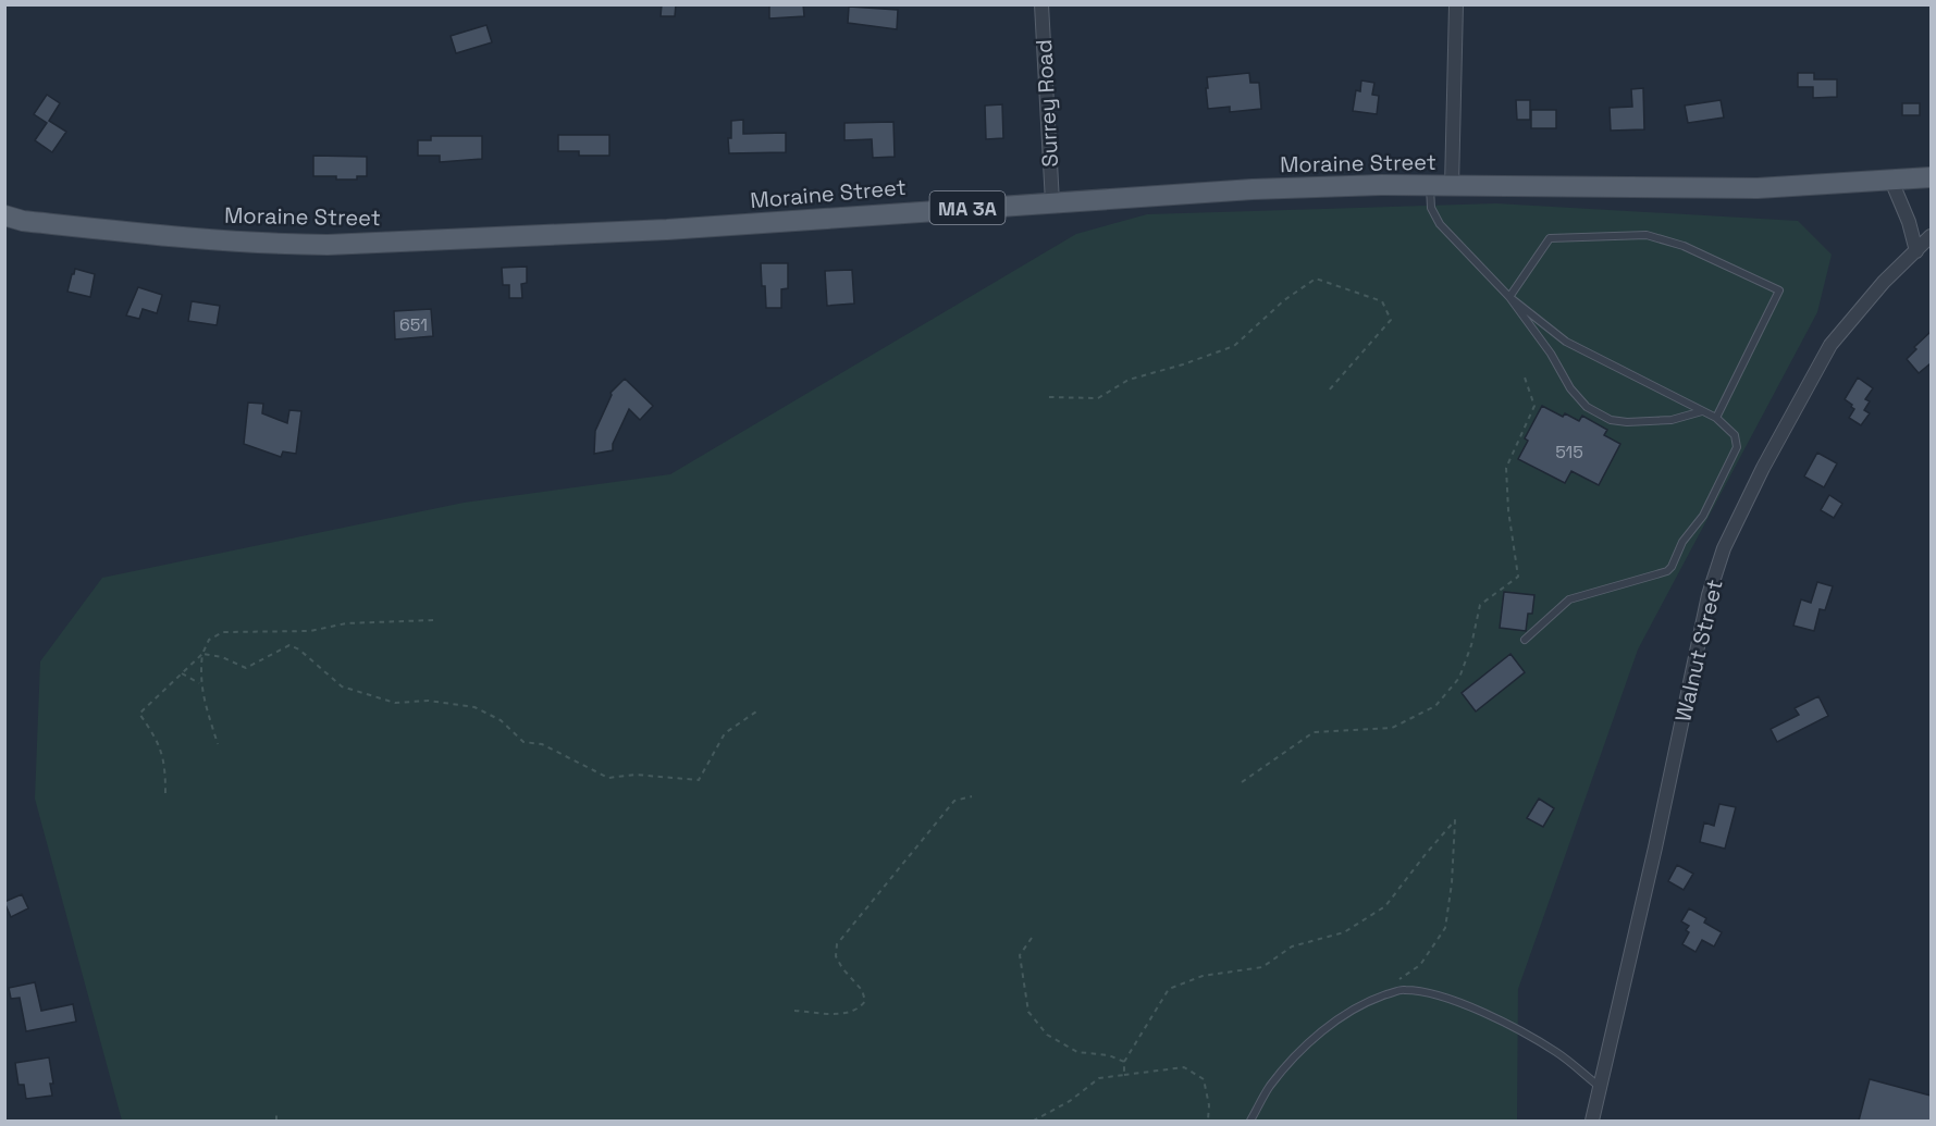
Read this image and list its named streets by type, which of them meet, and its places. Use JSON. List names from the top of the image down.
{
  "streets": {
    "main road": ["Moraine Street", "MA 3A"],
    "street": ["Surrey Road", "Walnut Street"]
  },
  "crossings": [
    ["Surrey Road", "Moraine Street"]
  ],
  "house_numbers": ["651", "515"]
}
